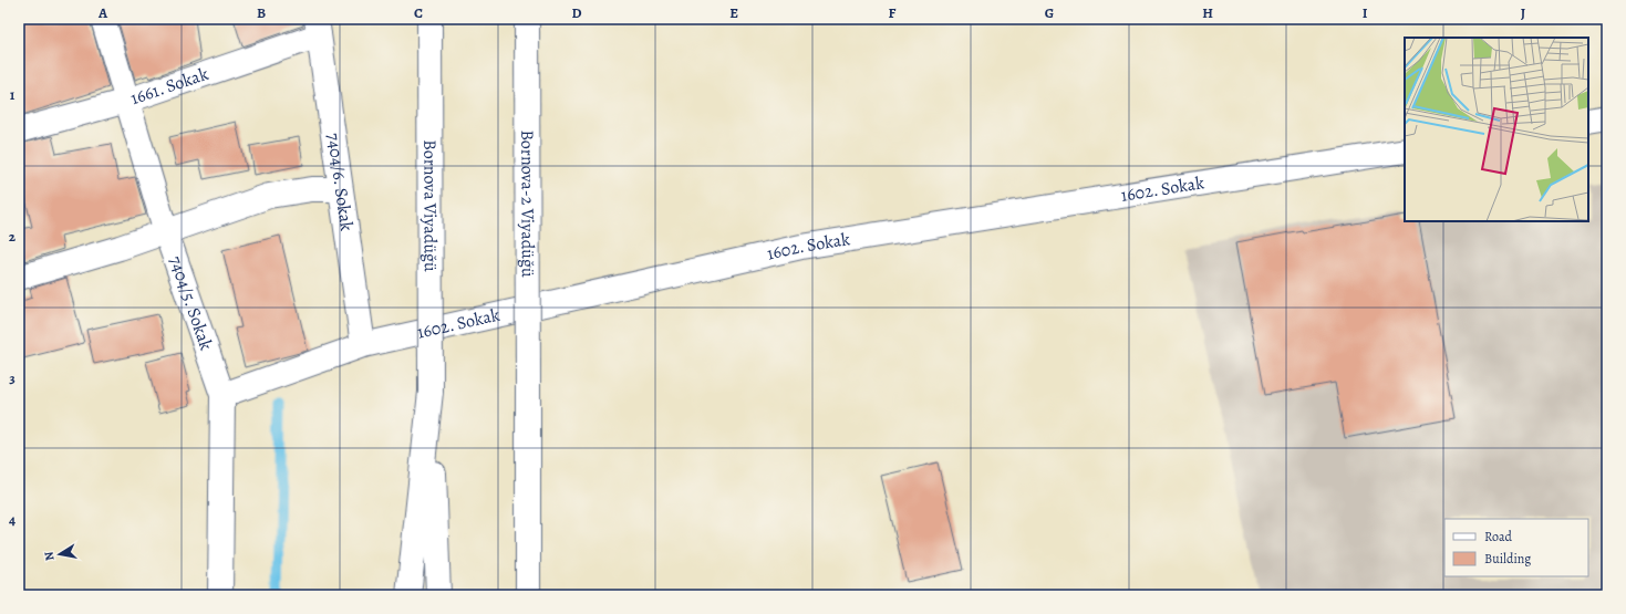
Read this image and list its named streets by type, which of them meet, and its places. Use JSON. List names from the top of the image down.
{
  "streets": {
    "main road": [
      "1661. Sokak",
      "7404/6. Sokak",
      "1602. Sokak",
      "Bornova-2 Viyadüğü",
      "Bornova Viyadüğü",
      "7404/5. Sokak"
    ]
  },
  "crossings": [
    ["1661. Sokak", "7404/6. Sokak"],
    ["1661. Sokak", "7404/5. Sokak"],
    ["7404/6. Sokak", "1602. Sokak"],
    ["1602. Sokak", "7404/5. Sokak"]
  ],
  "legend": ["Road", "Building"],
  "north": "left",
  "grid": {
    "columns": [
      "A",
      "B",
      "C",
      "D",
      "E",
      "F",
      "G",
      "H",
      "I",
      "J"
    ],
    "rows": [
      "1",
      "2",
      "3",
      "4"
    ]
  }
}
